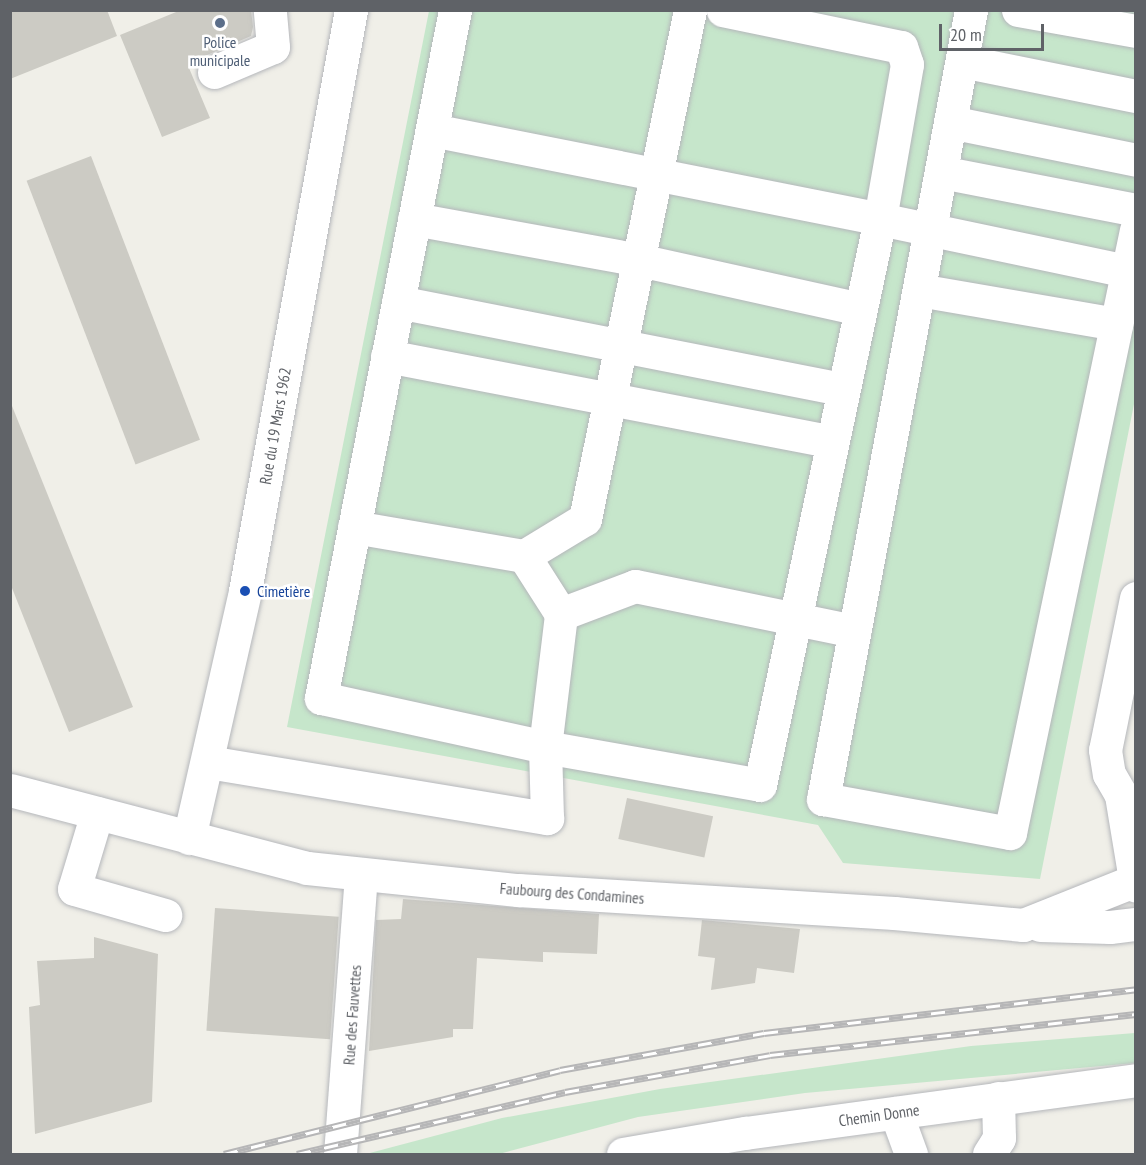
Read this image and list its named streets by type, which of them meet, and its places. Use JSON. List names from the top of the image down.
{
  "streets": {
    "street": [
      "Rue du 19 Mars 1962",
      "Faubourg des Condamines",
      "Rue des Fauvettes",
      "Chemin Donne"
    ]
  },
  "crossings": [
    ["Rue du 19 Mars 1962", "Faubourg des Condamines"],
    ["Faubourg des Condamines", "Rue des Fauvettes"]
  ],
  "places": ["Police municipale", "Cimetière"],
  "scale_bar": "20 m"
}
